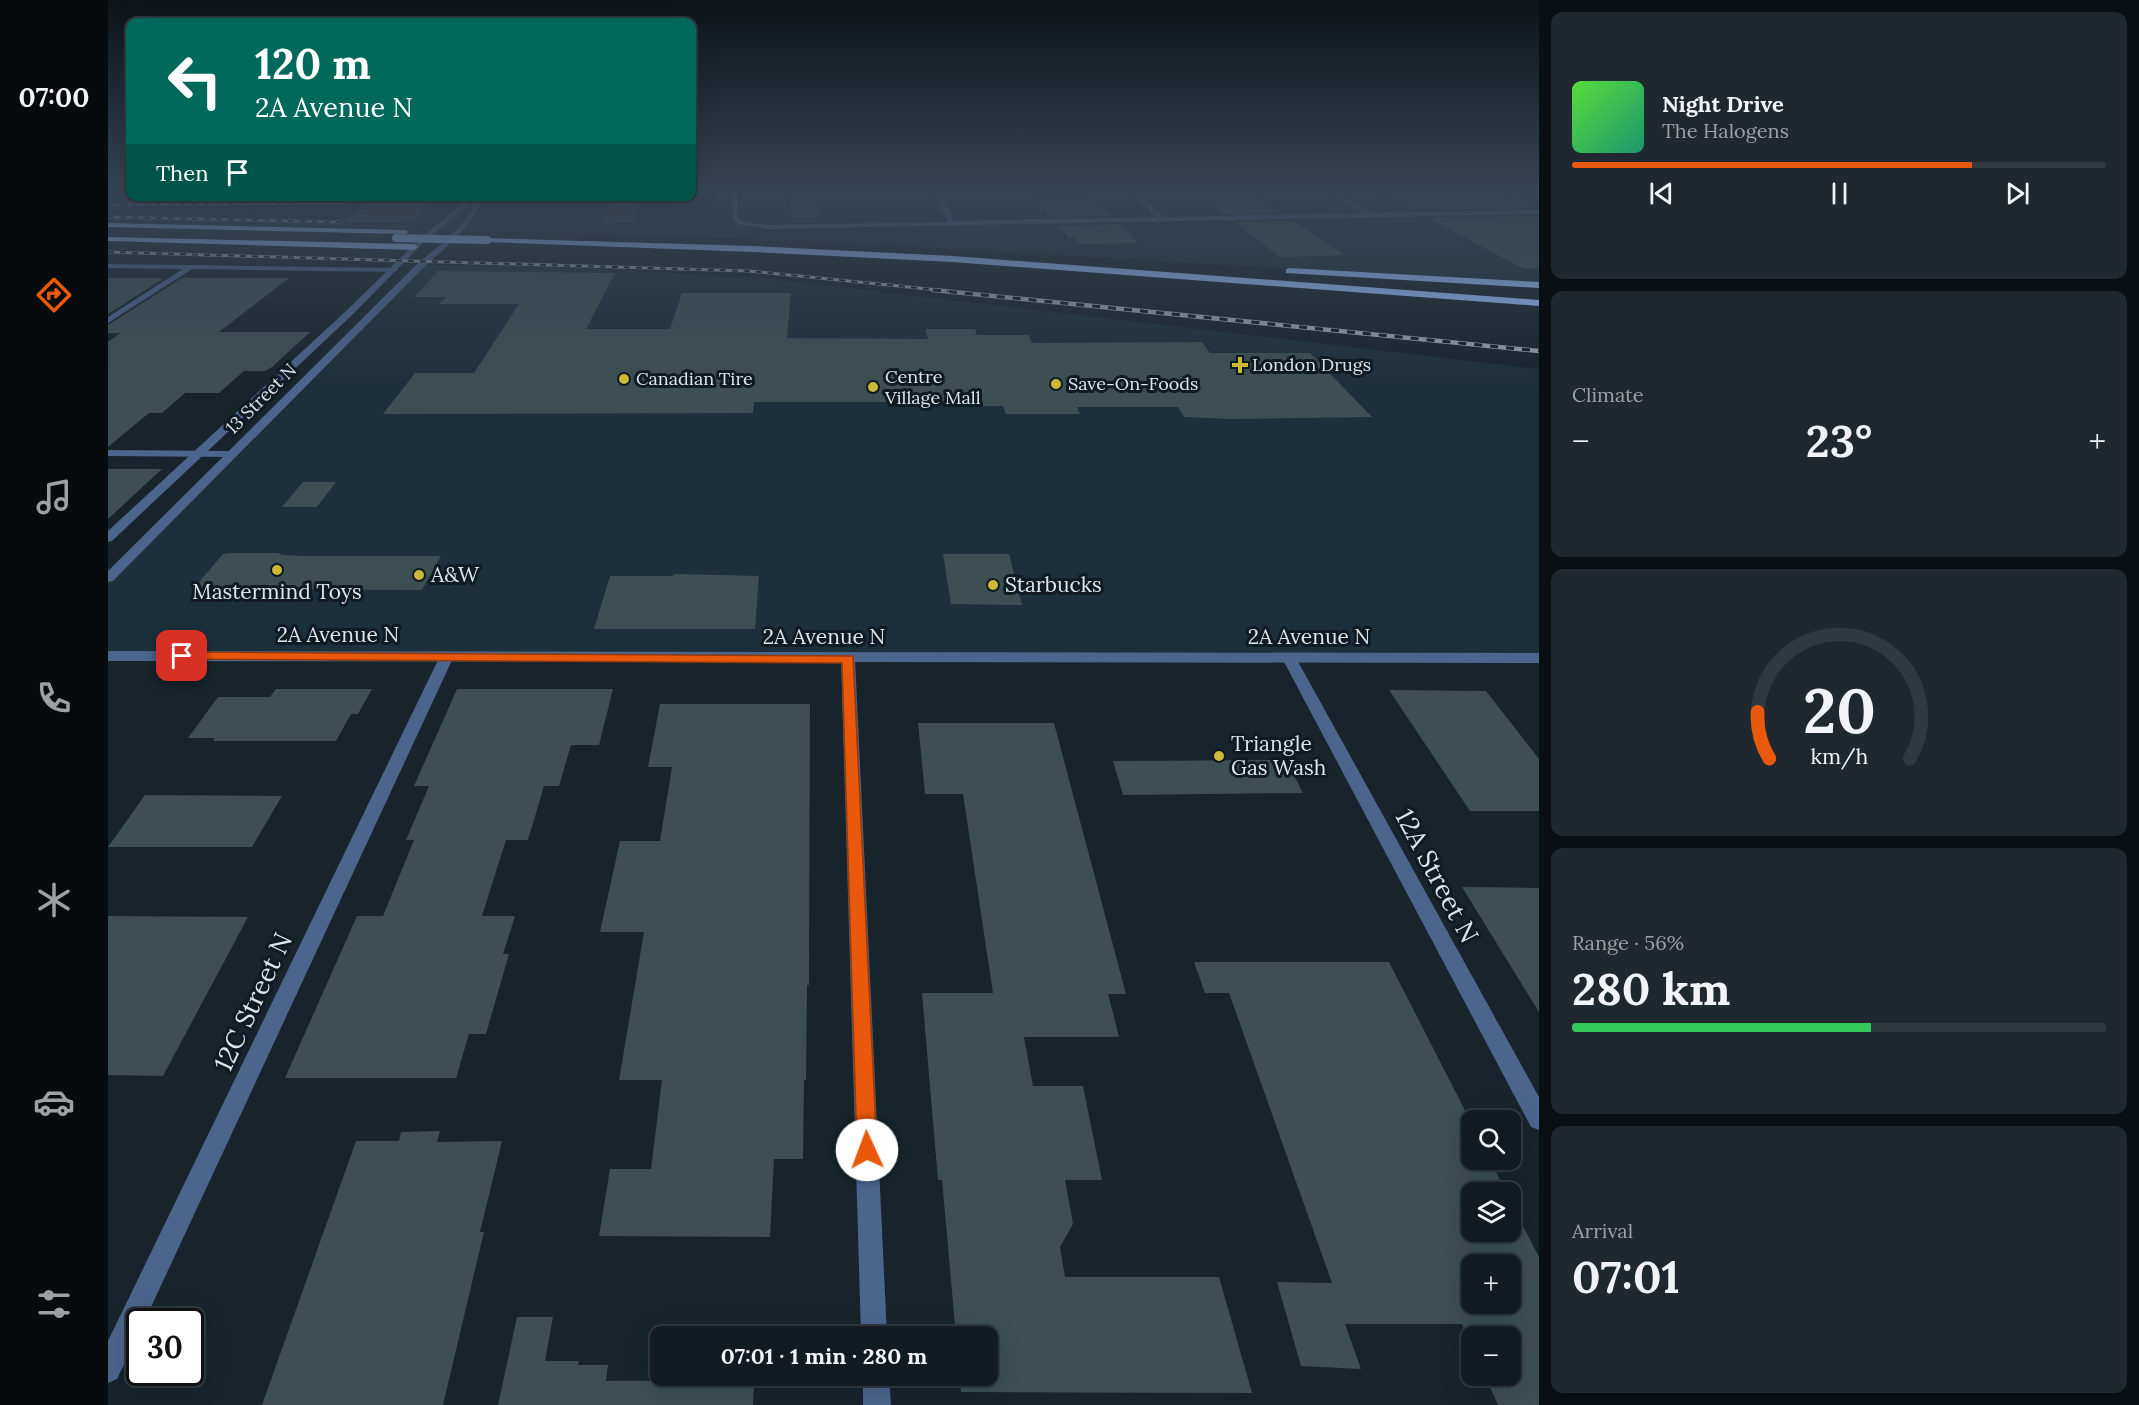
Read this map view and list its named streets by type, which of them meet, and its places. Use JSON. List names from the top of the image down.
{
  "streets": {
    "street": [
      "13 Street N",
      "2A Avenue N",
      "12A Street N",
      "12C Street N"
    ]
  },
  "crossings": [
    ["2A Avenue N", "12A Street N"],
    ["2A Avenue N", "12C Street N"]
  ],
  "places": {
    "health": ["London Drugs"],
    "other": [
      "Canadian Tire",
      "Save-On-Foods",
      "Centre Village Mall",
      "Mastermind Toys",
      "A&W",
      "Starbucks",
      "Triangle Gas Wash"
    ]
  },
  "page": {
    "tabs": "07:00",
    "turn": ["120 m", "2A Avenue N"],
    "song": ["Night Drive", "The Halogens"],
    "then": "Then",
    "tile": [
      "Climate",
      ["Range · 56%", "280 km"],
      ["Arrival", "07:01"]
    ],
    "heat": ["−", "23°", "+"],
    "map_buttons": ["+", "−"],
    "limit": "30",
    "trip": "07:01 · 1 min · 280 m",
    "gauge": ["20", "km/h"]
  }
}
